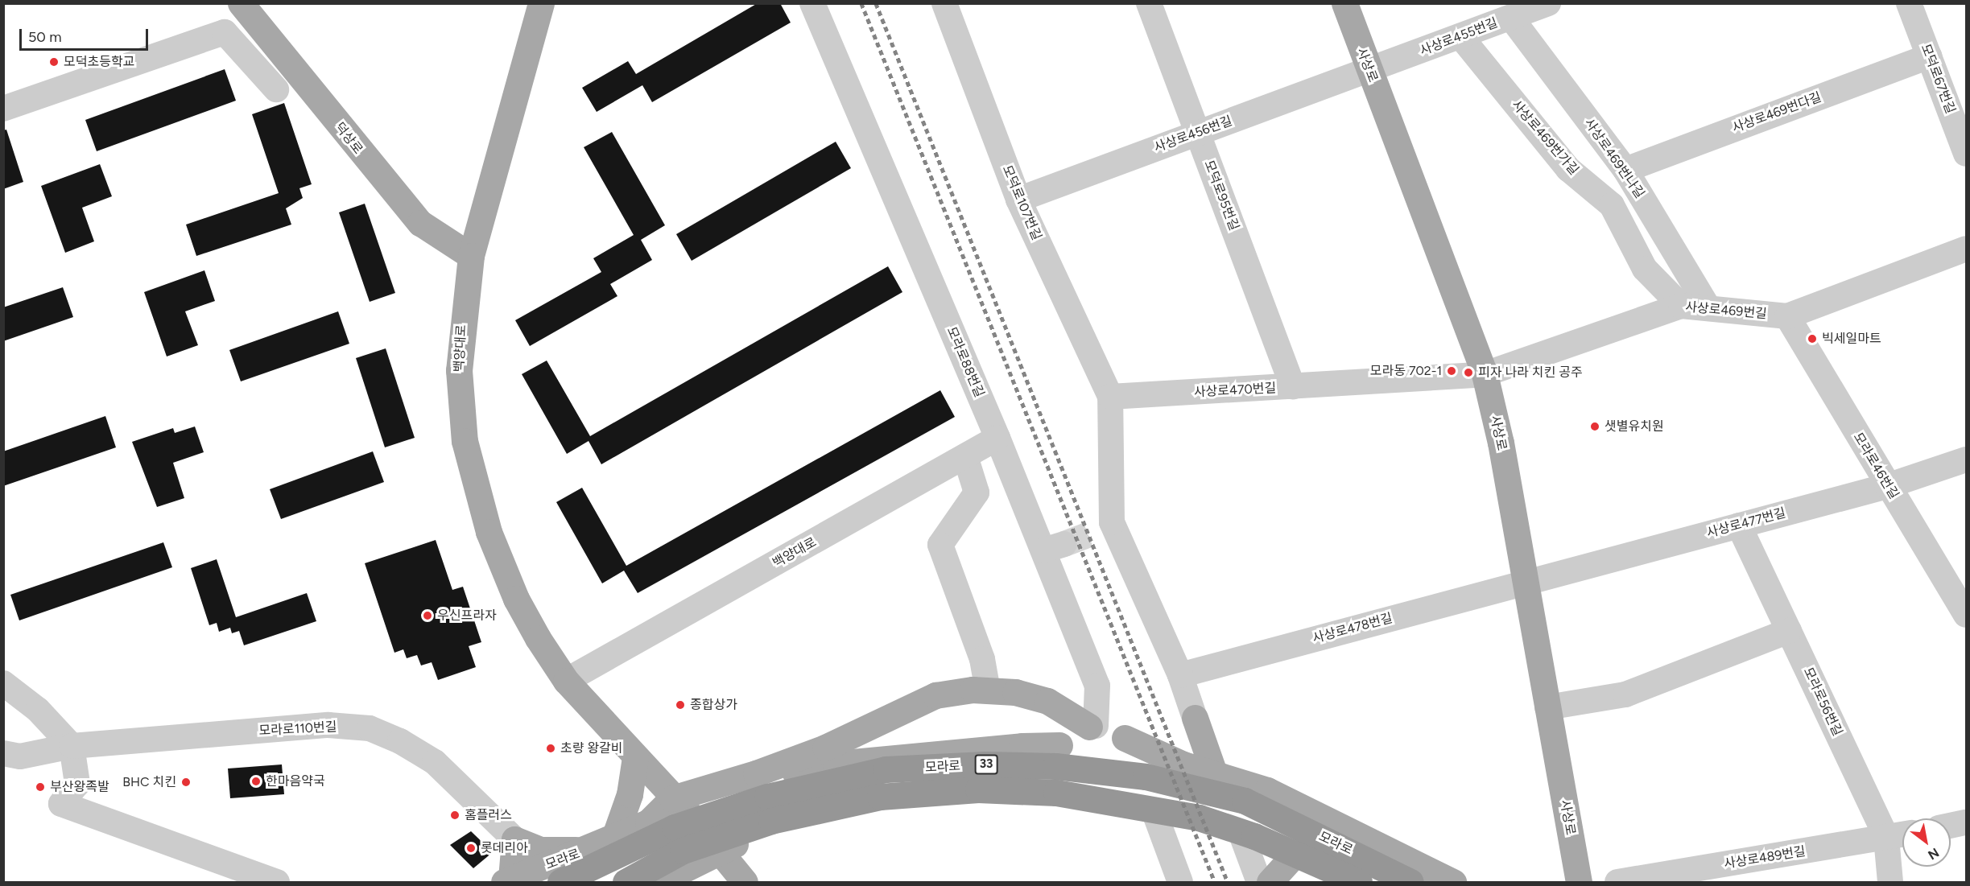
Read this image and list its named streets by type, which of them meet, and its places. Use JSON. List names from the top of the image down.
{
  "streets": {
    "highway": ["33", "모라로"],
    "main road": ["사상로", "덕상로", "백양대로"],
    "street": [
      "사상로455번길",
      "모덕로67번길",
      "사상로469번다길",
      "사상로456번길",
      "사상로469번가길",
      "사상로469번나길",
      "모덕로95번길",
      "모덕로107번길",
      "사상로469번길",
      "모라로88번길",
      "사상로470번길",
      "모라로46번길",
      "사상로477번길",
      "사상로478번길",
      "모라로56번길",
      "모라로110번길",
      "사상로489번길"
    ]
  },
  "crossings": [
    ["사상로455번길", "사상로"],
    ["사상로455번길", "사상로456번길"],
    ["사상로455번길", "사상로469번가길"],
    ["사상로455번길", "사상로469번나길"],
    ["사상로", "사상로456번길"],
    ["사상로", "사상로469번길"],
    ["사상로", "사상로470번길"],
    ["사상로", "사상로477번길"],
    ["사상로", "사상로478번길"],
    ["모덕로67번길", "사상로469번다길"],
    ["사상로469번다길", "사상로469번나길"],
    ["사상로456번길", "모덕로95번길"],
    ["사상로456번길", "모덕로107번길"],
    ["사상로469번가길", "사상로469번길"],
    ["덕상로", "백양대로"],
    ["사상로469번나길", "사상로469번길"],
    ["모덕로95번길", "사상로470번길"],
    ["모덕로107번길", "사상로470번길"],
    ["사상로469번길", "사상로470번길"],
    ["사상로469번길", "모라로46번길"],
    ["백양대로", "모라로88번길"],
    ["백양대로", "모라로"],
    ["모라로88번길", "모라로"],
    ["모라로46번길", "사상로477번길"],
    ["사상로477번길", "사상로478번길"],
    ["사상로477번길", "모라로56번길"],
    ["모라로56번길", "사상로489번길"]
  ],
  "places": [
    "모덕초등학교",
    "빅세일마트",
    "모라동 702-1",
    "피자 나라 치킨 공주",
    "샛별유치원",
    "우신프라자",
    "종합상가",
    "초량 왕갈비",
    "한마음약국",
    "BHC 치킨",
    "부산왕족발",
    "홈플러스",
    "롯데리아"
  ],
  "scale_bar": "50 m",
  "north": "bottom right"
}
